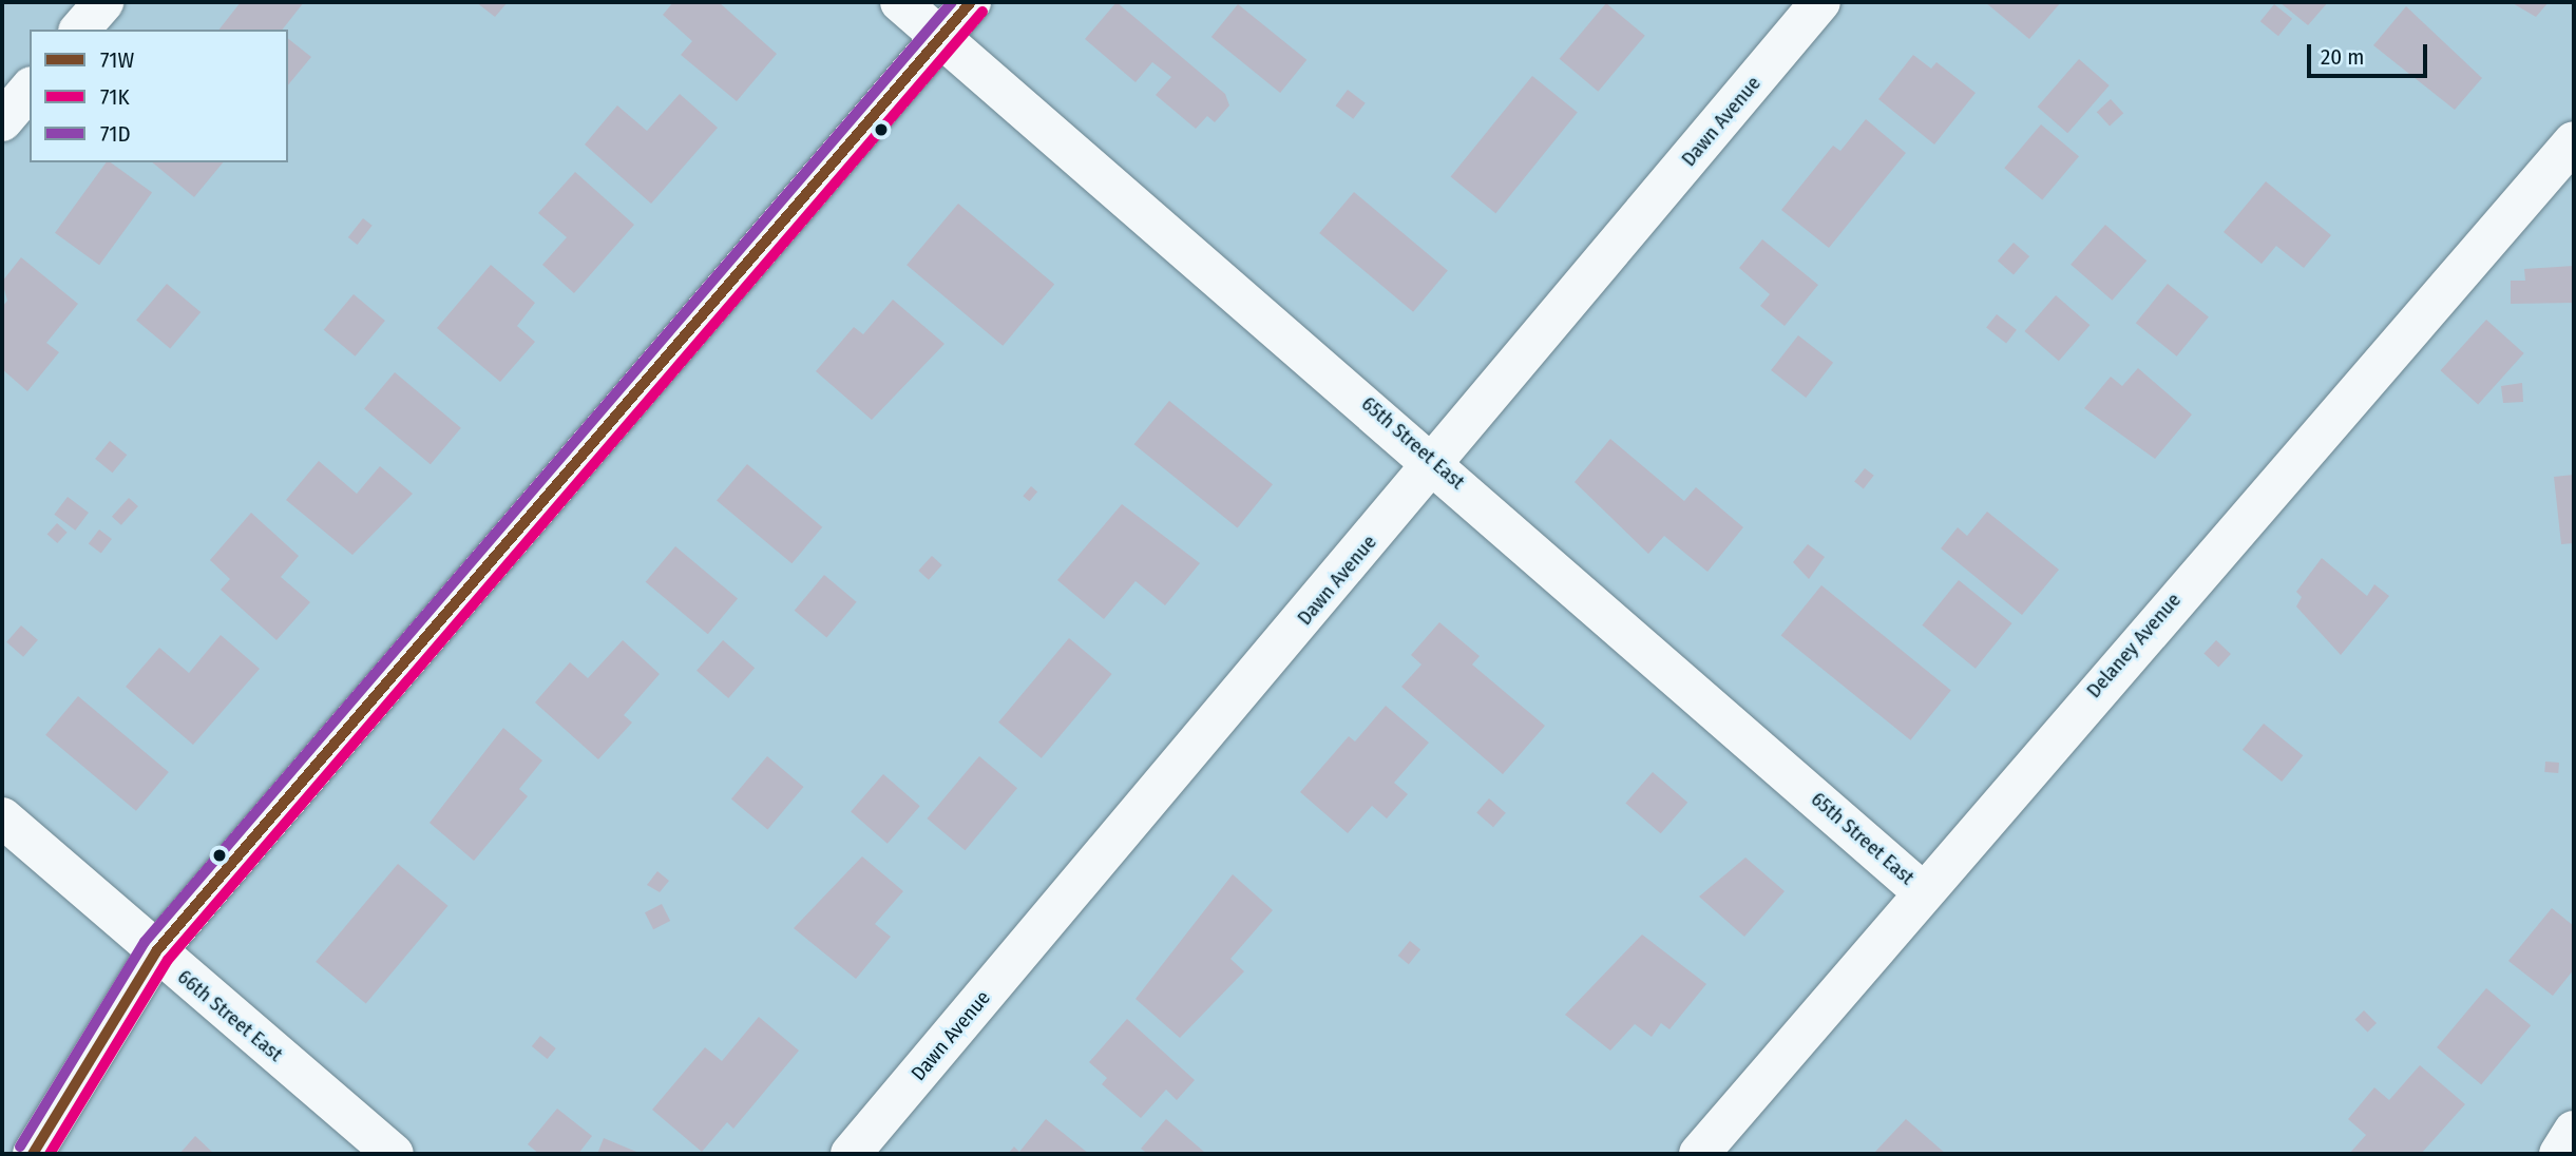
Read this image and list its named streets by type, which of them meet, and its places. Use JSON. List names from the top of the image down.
{
  "streets": {
    "street": [
      "Dawn Avenue",
      "65th Street East",
      "Delaney Avenue",
      "66th Street East"
    ]
  },
  "crossings": [
    ["Dawn Avenue", "65th Street East"],
    ["65th Street East", "Delaney Avenue"]
  ],
  "lines": ["transit line 71W", "transit line 71D", "transit line 71K"],
  "legend": ["71W", "71K", "71D"],
  "scale_bar": "20 m"
}
